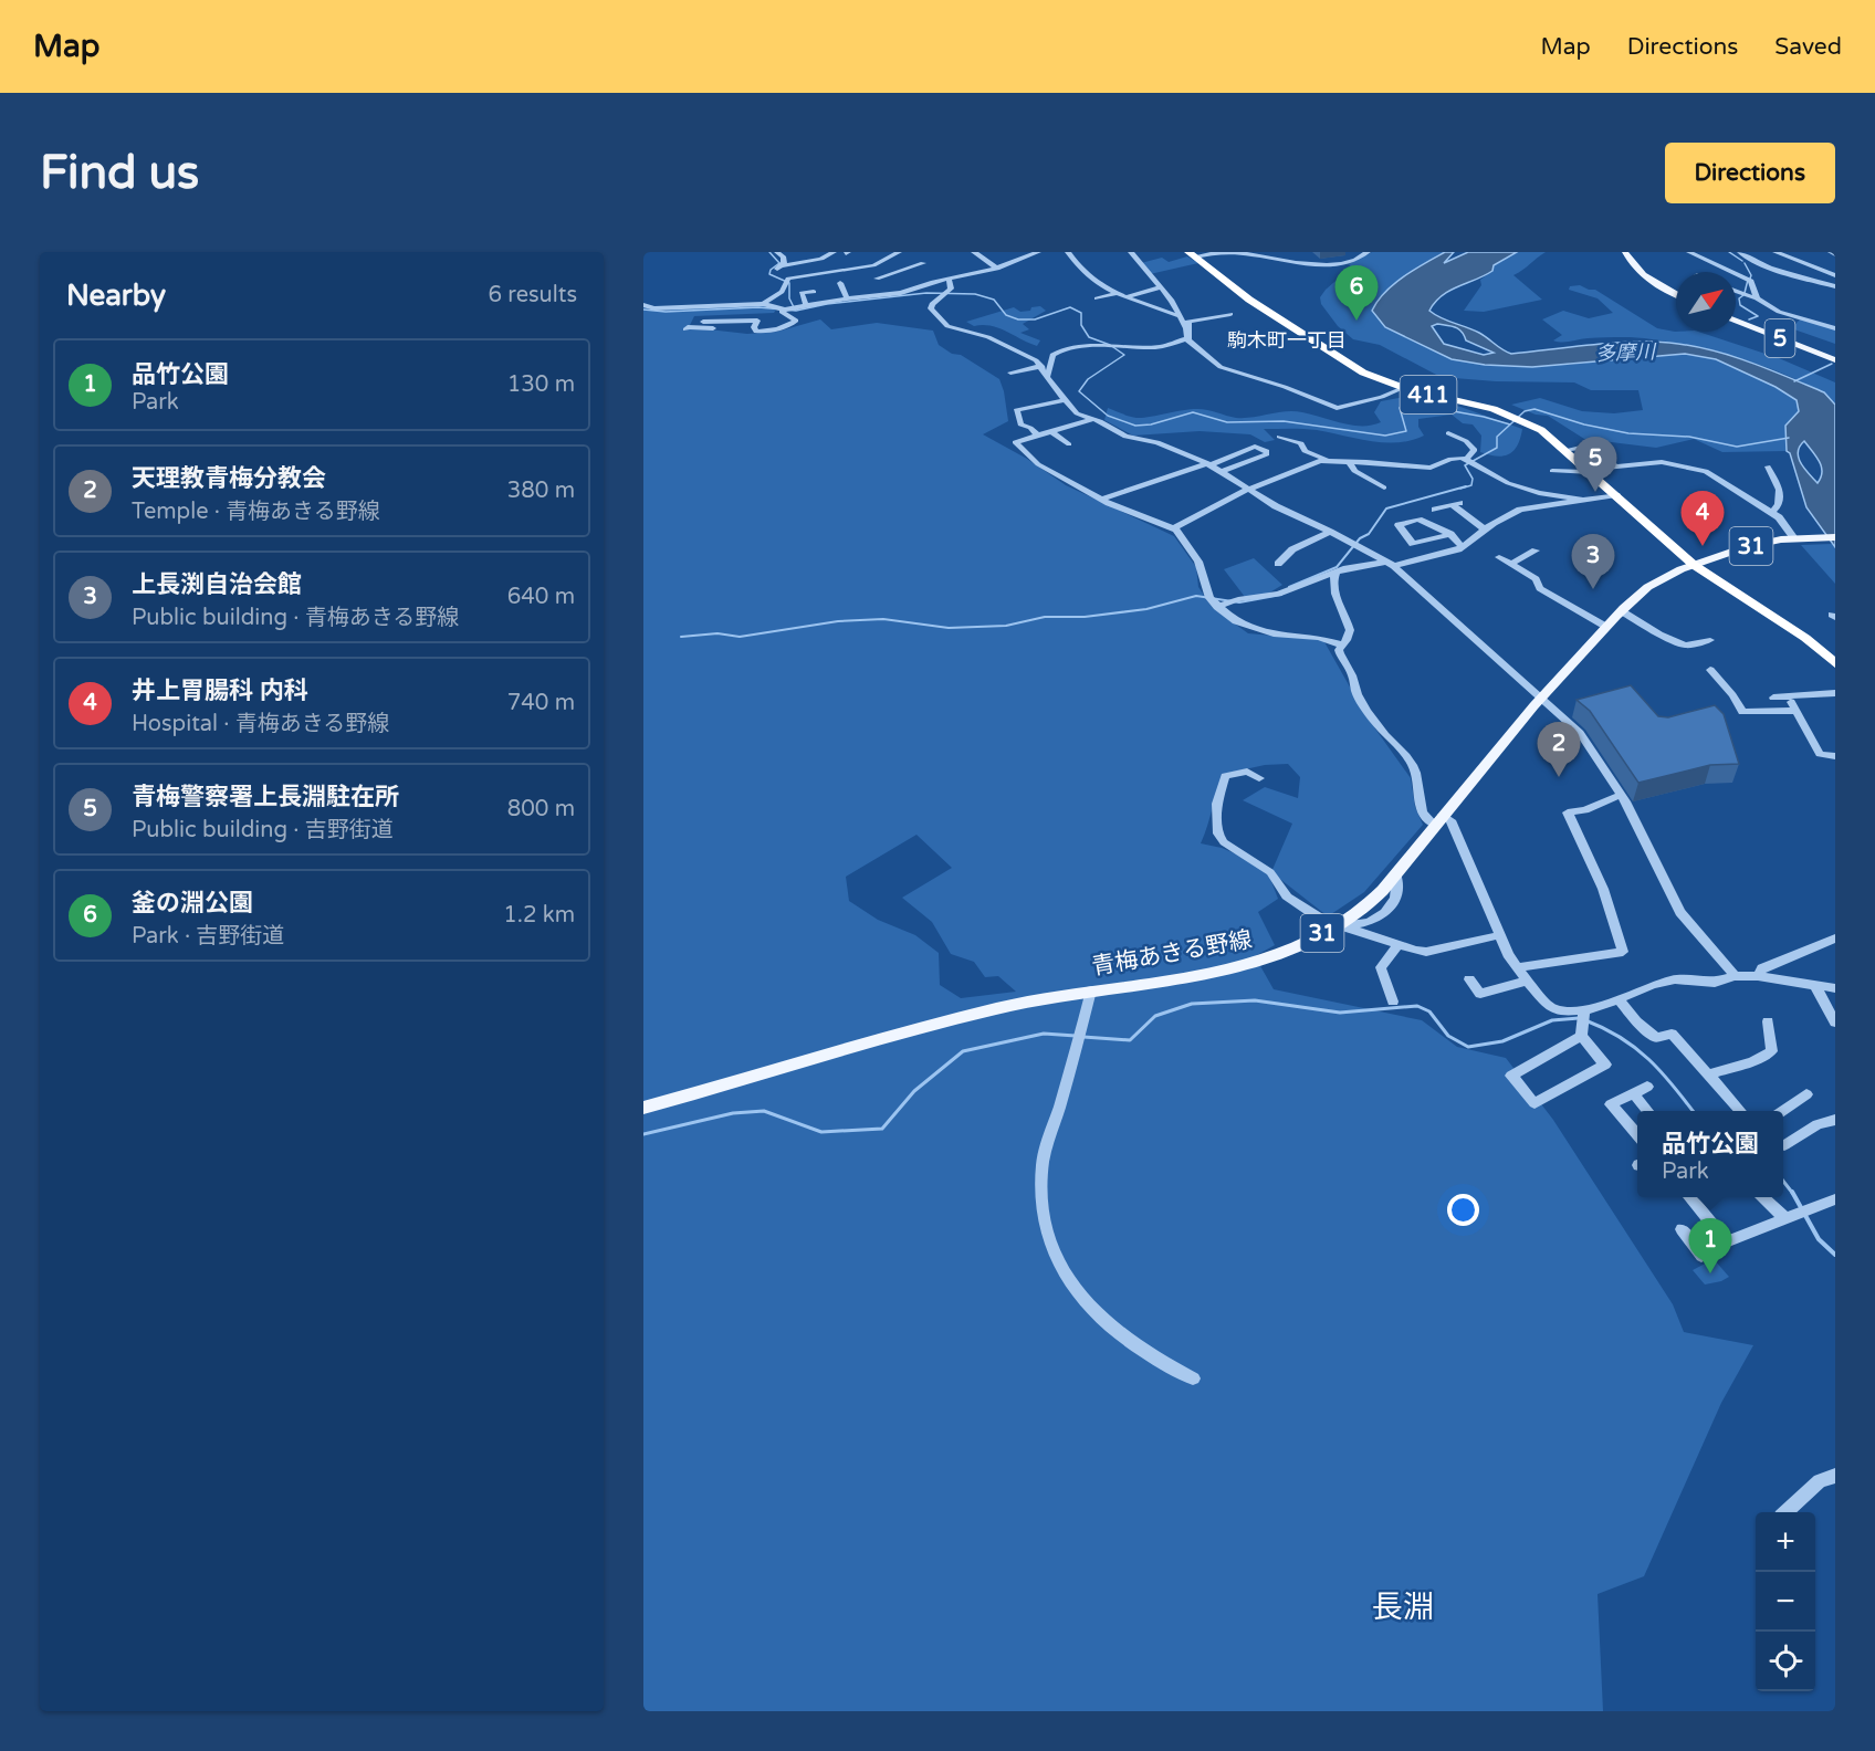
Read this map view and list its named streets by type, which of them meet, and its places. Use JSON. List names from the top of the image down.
{
  "streets": {
    "highway": ["411"],
    "main road": ["5", "31", "青梅あきる野線"]
  },
  "crossings": [
    ["411", "青梅あきる野線"]
  ],
  "districts": ["駒木町一丁目", "長淵"],
  "water": ["多摩川"],
  "north": "top right",
  "page": {
    "header": "Map",
    "nav": ["Map", "Directions", "Saved"],
    "buttons": "Directions",
    "title": "Find us",
    "heading": ["Nearby", "6 results"],
    "pins": [
      "6",
      "5",
      "4",
      "3",
      "2",
      "1"
    ],
    "list": [
      {
        "mark": "1",
        "name": "品竹公園",
        "note": "Park",
        "value": "130 m"
      },
      {
        "mark": "2",
        "name": "天理教青梅分教会",
        "note": "Temple · 青梅あきる野線",
        "value": "380 m"
      },
      {
        "mark": "3",
        "name": "上長渕自治会館",
        "note": "Public building · 青梅あきる野線",
        "value": "640 m"
      },
      {
        "mark": "4",
        "name": "井上胃腸科 内科",
        "note": "Hospital · 青梅あきる野線",
        "value": "740 m"
      },
      {
        "mark": "5",
        "name": "青梅警察署上長淵駐在所",
        "note": "Public building · 吉野街道",
        "value": "800 m"
      },
      {
        "mark": "6",
        "name": "釜の淵公園",
        "note": "Park · 吉野街道",
        "value": "1.2 km"
      }
    ],
    "popup": ["品竹公園", "Park"],
    "map_buttons": ["+", "−"]
  }
}
